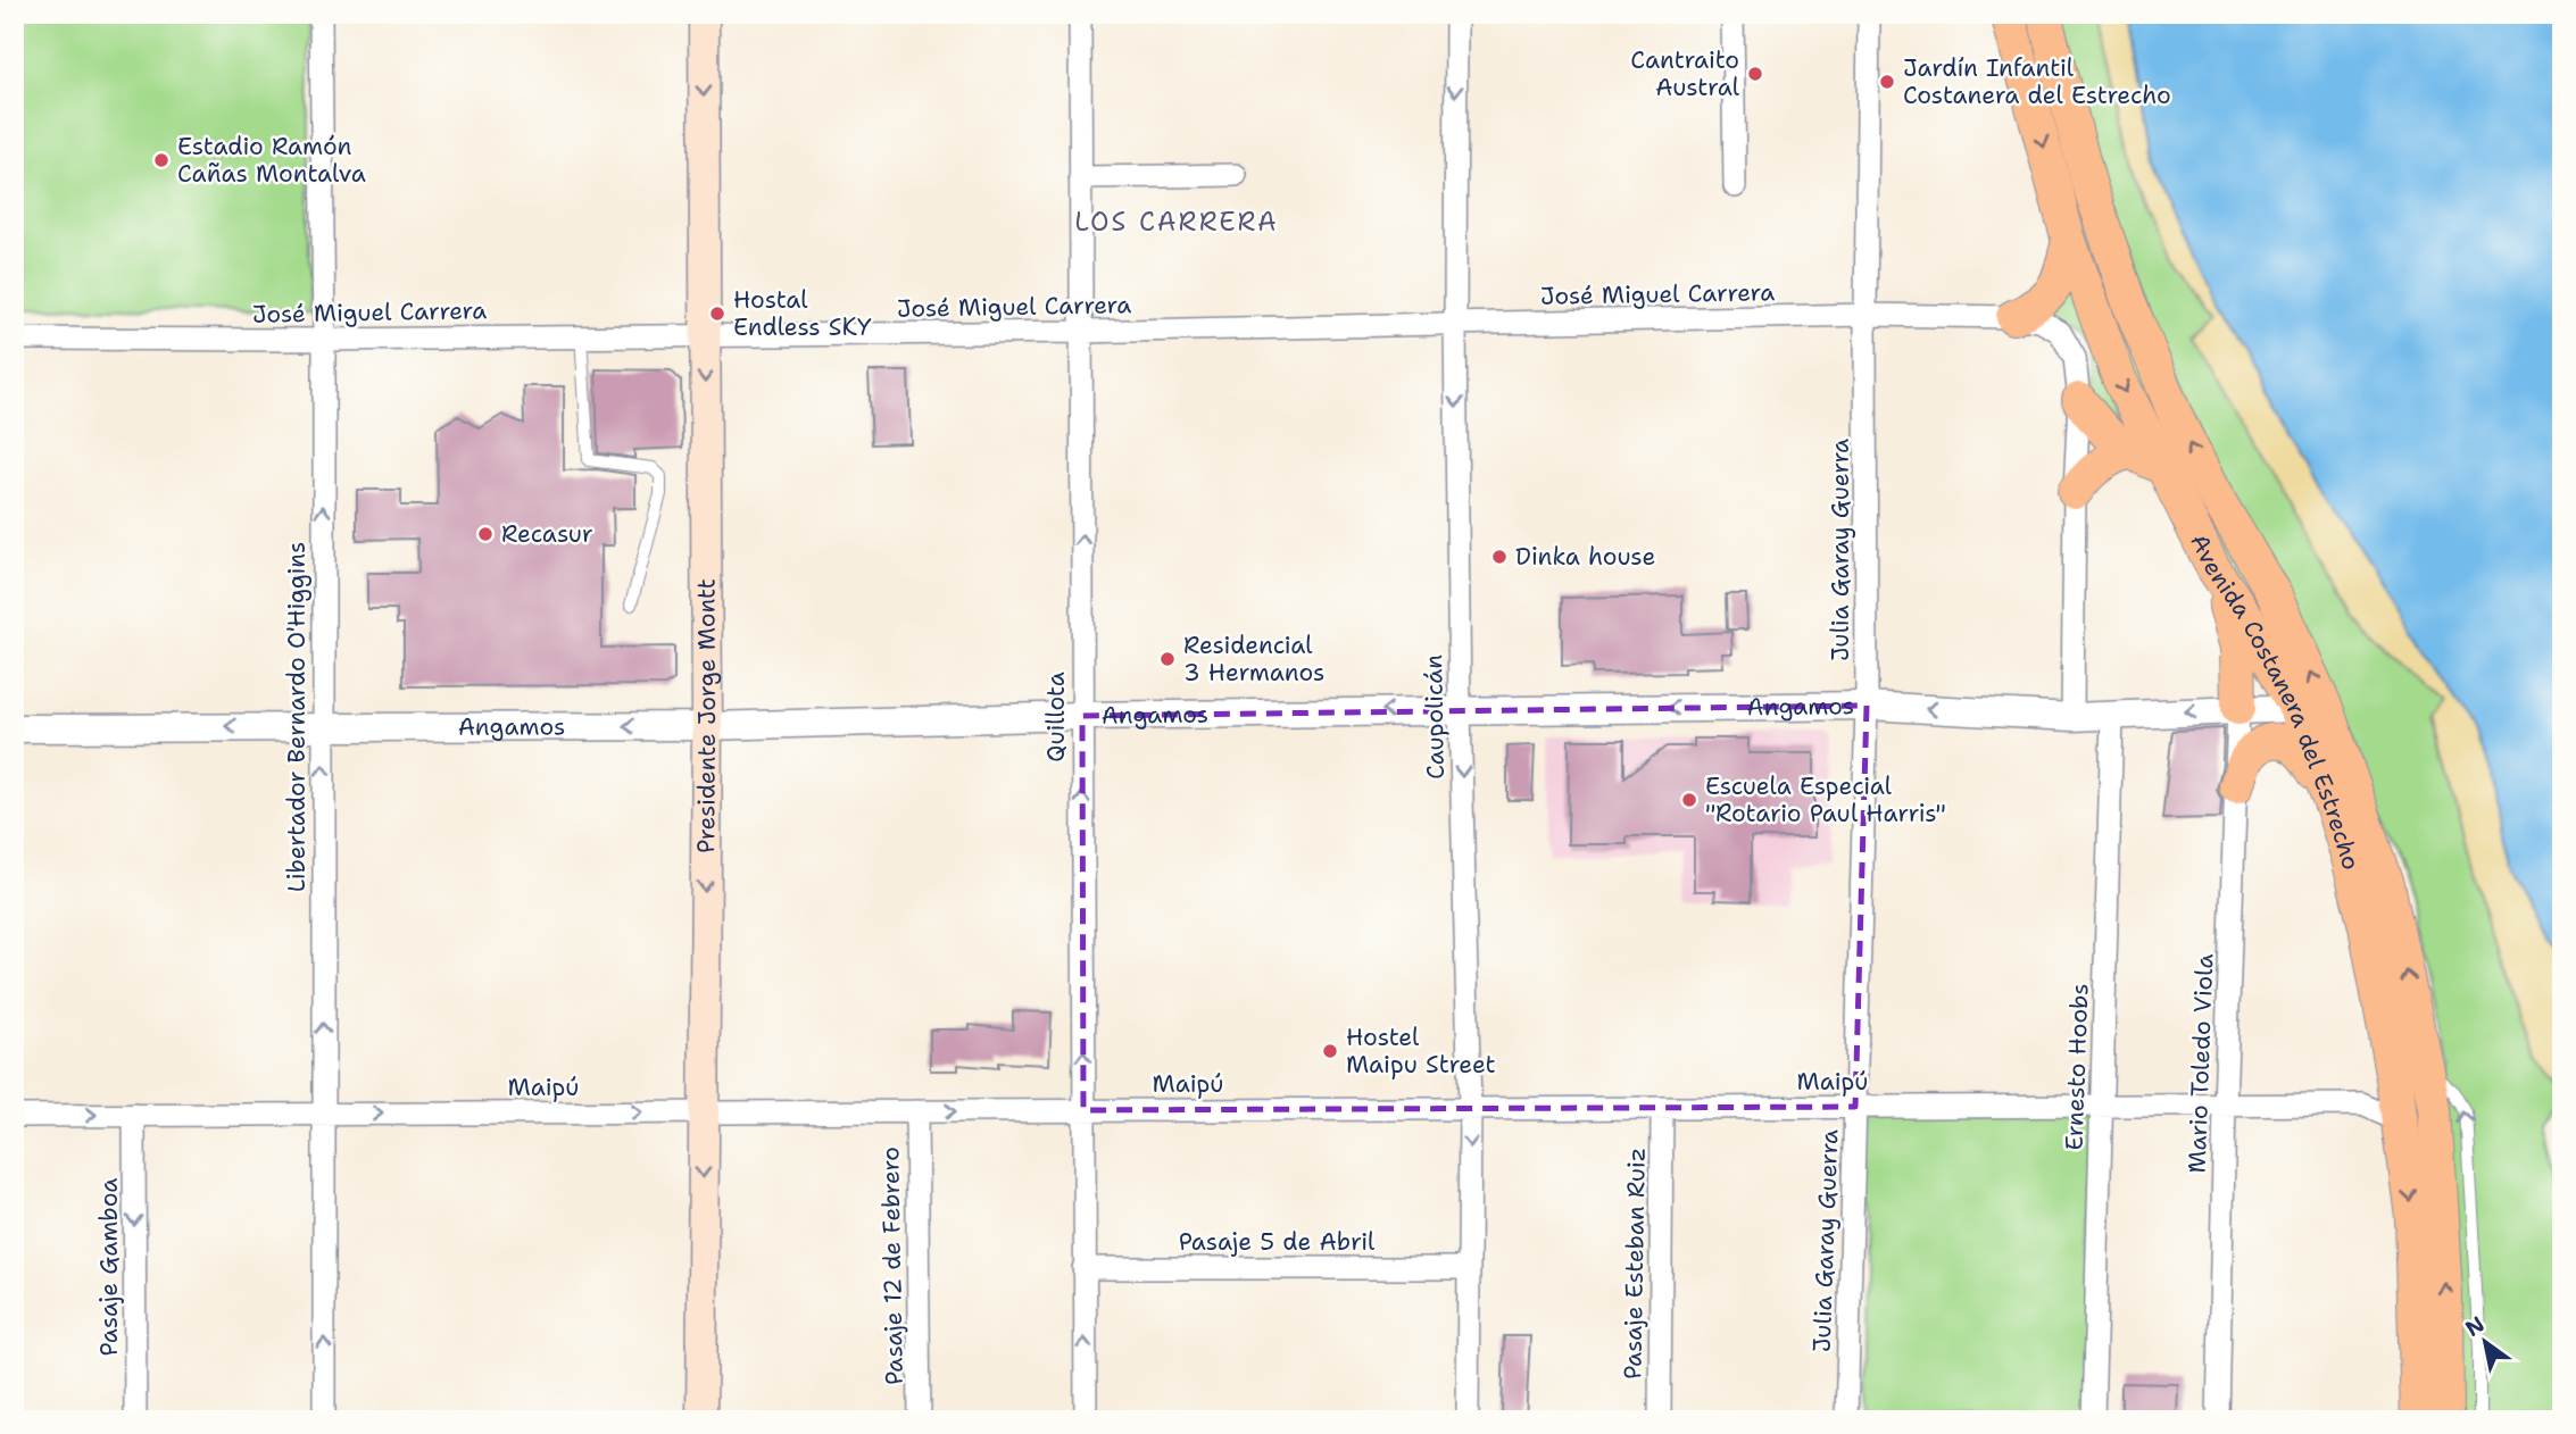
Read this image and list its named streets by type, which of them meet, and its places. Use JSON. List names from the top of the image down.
{
  "streets": {
    "main road": ["Avenida Costanera del Estrecho", "Presidente Jorge Montt"],
    "street": [
      "José Miguel Carrera",
      "Julia Garay Guerra",
      "Angamos",
      "Libertador Bernardo O'Higgins",
      "Quillota",
      "Caupolicán",
      "Mario Toledo Viola",
      "Ernesto Hoobs",
      "Maipú",
      "Pasaje 5 de Abril",
      "Pasaje Esteban Ruiz",
      "Pasaje 12 de Febrero",
      "Pasaje Gamboa"
    ]
  },
  "crossings": [
    ["José Miguel Carrera", "Julia Garay Guerra"],
    ["José Miguel Carrera", "Libertador Bernardo O'Higgins"],
    ["José Miguel Carrera", "Presidente Jorge Montt"],
    ["José Miguel Carrera", "Quillota"],
    ["José Miguel Carrera", "Caupolicán"],
    ["Julia Garay Guerra", "Angamos"],
    ["Julia Garay Guerra", "Maipú"],
    ["Avenida Costanera del Estrecho", "Angamos"],
    ["Avenida Costanera del Estrecho", "Maipú"],
    ["Angamos", "Libertador Bernardo O'Higgins"],
    ["Angamos", "Presidente Jorge Montt"],
    ["Angamos", "Quillota"],
    ["Angamos", "Caupolicán"],
    ["Angamos", "Mario Toledo Viola"],
    ["Angamos", "Ernesto Hoobs"],
    ["Libertador Bernardo O'Higgins", "Maipú"],
    ["Presidente Jorge Montt", "Maipú"],
    ["Quillota", "Maipú"],
    ["Quillota", "Pasaje 5 de Abril"],
    ["Caupolicán", "Maipú"],
    ["Caupolicán", "Pasaje 5 de Abril"],
    ["Mario Toledo Viola", "Maipú"],
    ["Ernesto Hoobs", "Maipú"],
    ["Maipú", "Pasaje Esteban Ruiz"],
    ["Maipú", "Pasaje 12 de Febrero"],
    ["Maipú", "Pasaje Gamboa"]
  ],
  "one_way": [
    "Angamos",
    "Libertador Bernardo O'Higgins",
    "Presidente Jorge Montt",
    "Quillota",
    "Caupolicán",
    "Pasaje Gamboa"
  ],
  "districts": ["LOS CARRERA"],
  "places": [
    "Cantraito Austral",
    "Jardín Infantil Costanera del Estrecho",
    "Estadio Ramón Cañas Montalva",
    "Hostal Endless SKY",
    "Recasur",
    "Dinka house",
    "Residencial 3 Hermanos",
    "Escuela Especial \"Rotario Paul Harris\"",
    "Hostel Maipu Street"
  ],
  "north": "top left"
}
